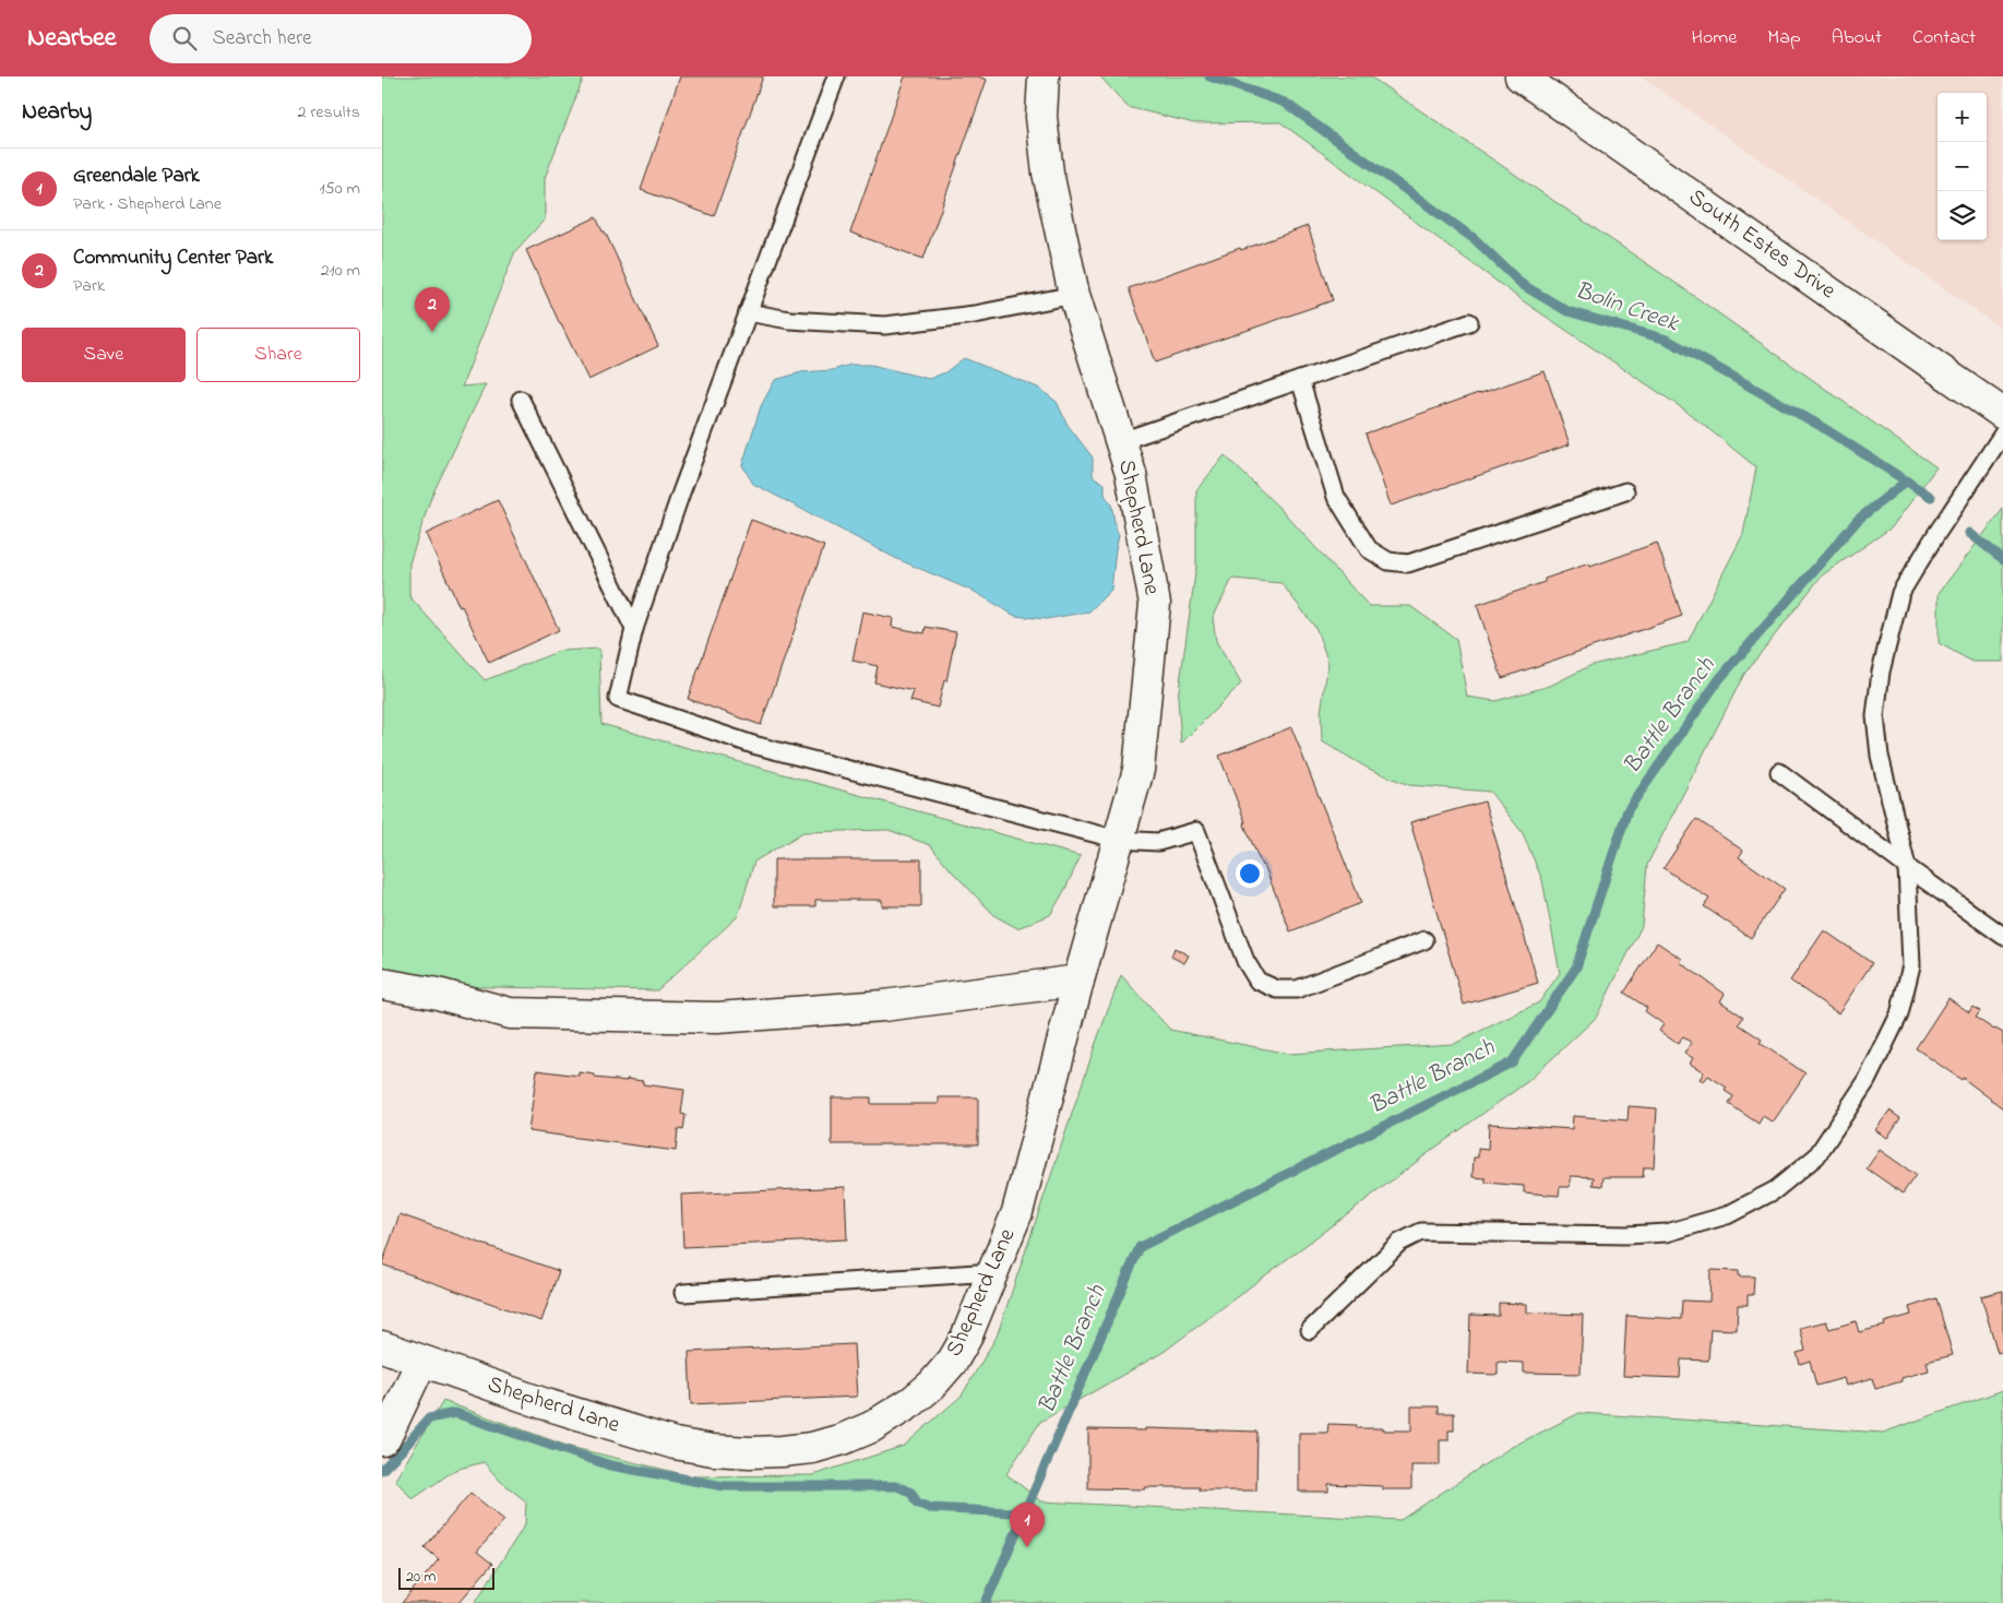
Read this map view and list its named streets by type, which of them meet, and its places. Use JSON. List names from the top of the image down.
{
  "streets": {
    "street": ["South Estes Drive", "Shepherd Lane"]
  },
  "water": ["Bolin Creek", "Battle Branch"],
  "scale_bar": "20 m",
  "page": {
    "header": "Nearbee",
    "search": "Search here",
    "nav": [
      "Home",
      "Map",
      "About",
      "Contact"
    ],
    "heading": ["Nearby", "2 results"],
    "map_buttons": ["+", "−"],
    "list": [
      {
        "mark": "1",
        "name": "Greendale Park",
        "note": "Park · Shepherd Lane",
        "value": "150 m"
      },
      {
        "mark": "2",
        "name": "Community Center Park",
        "note": "Park",
        "value": "210 m"
      }
    ],
    "pins": ["2", "1"],
    "buttons": ["Save", "Share"],
    "scale": "20 m"
  }
}
